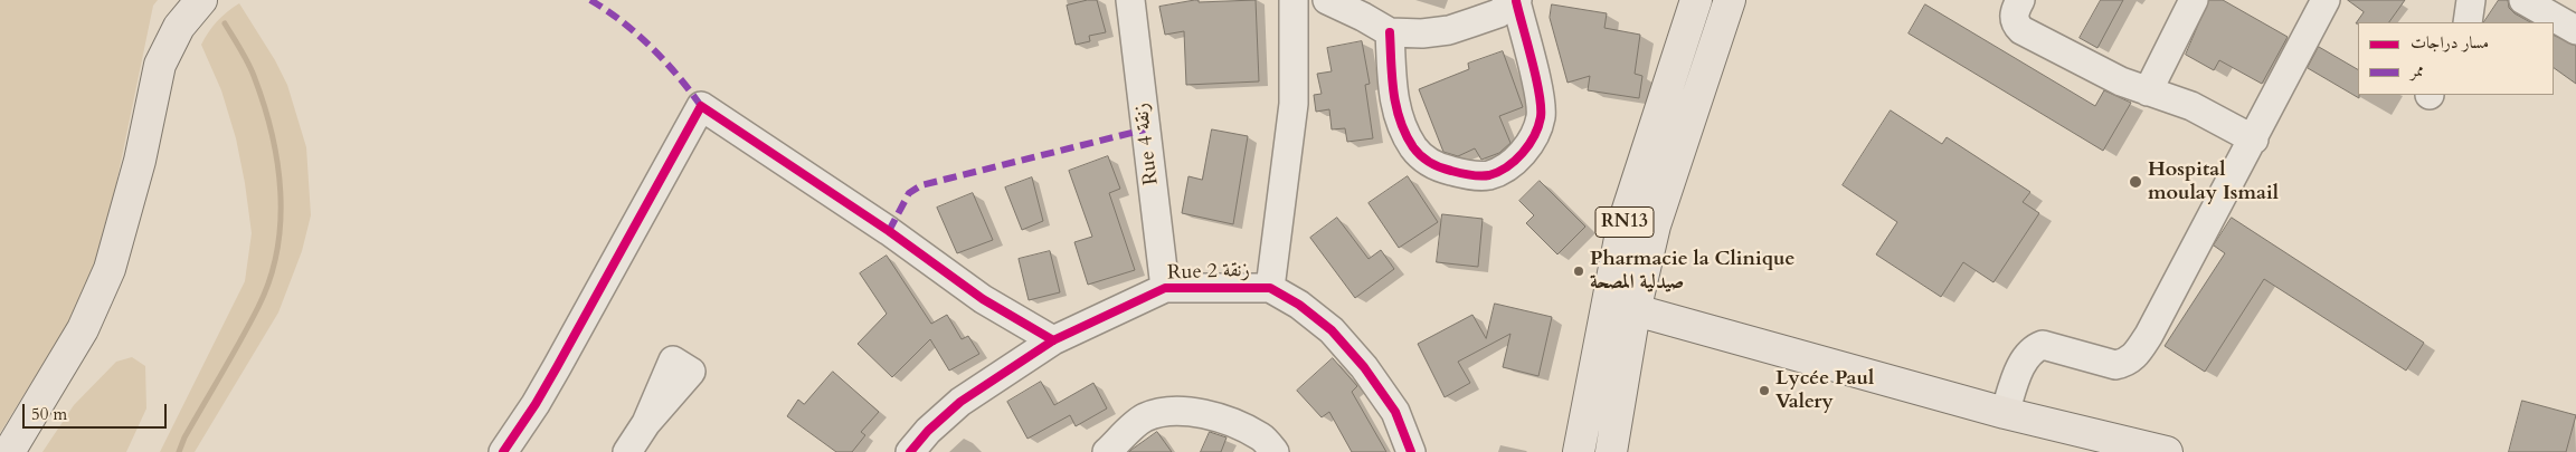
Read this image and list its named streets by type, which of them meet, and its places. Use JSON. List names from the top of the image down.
{
  "streets": {
    "main road": ["RN13"],
    "street": ["Rue 4 زنقة", "Rue 2 زنقة"]
  },
  "crossings": [
    ["Rue 4 زنقة", "Rue 2 زنقة"]
  ],
  "places": ["Hospital moulay Ismail", "Pharmacie la Clinique صيدلية المصحة", "Lycée Paul Valery"],
  "legend": ["مسار دراجات", "ممر"],
  "scale_bar": "50 m"
}
